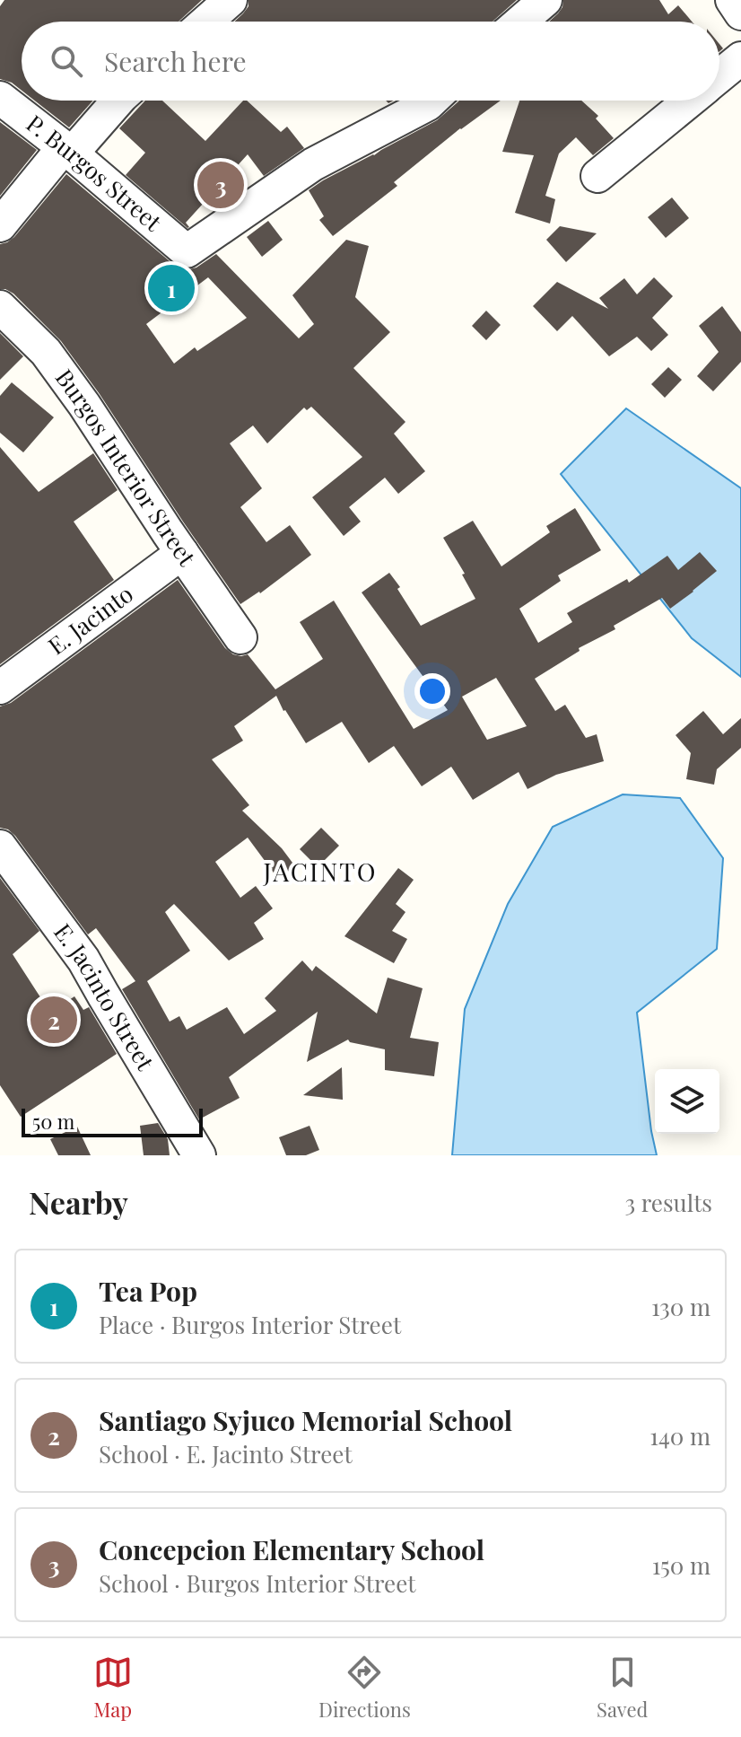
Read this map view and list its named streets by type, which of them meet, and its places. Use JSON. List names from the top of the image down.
{
  "streets": {
    "street": [
      "P. Burgos Street",
      "Burgos Interior Street",
      "E. Jacinto",
      "E. Jacinto Street"
    ]
  },
  "crossings": [
    ["Burgos Interior Street", "E. Jacinto"]
  ],
  "districts": ["JACINTO"],
  "scale_bar": "50 m",
  "page": {
    "search": "Search here",
    "pins": ["3", "1", "2"],
    "scale": "50 m",
    "heading": ["Nearby", "3 results"],
    "list": [
      {
        "mark": "1",
        "name": "Tea Pop",
        "note": "Place · Burgos Interior Street",
        "value": "130 m"
      },
      {
        "mark": "2",
        "name": "Santiago Syjuco Memorial School",
        "note": "School · E. Jacinto Street",
        "value": "140 m"
      },
      {
        "mark": "3",
        "name": "Concepcion Elementary School",
        "note": "School · Burgos Interior Street",
        "value": "150 m"
      }
    ],
    "nav": ["Map", "Directions", "Saved"]
  }
}
